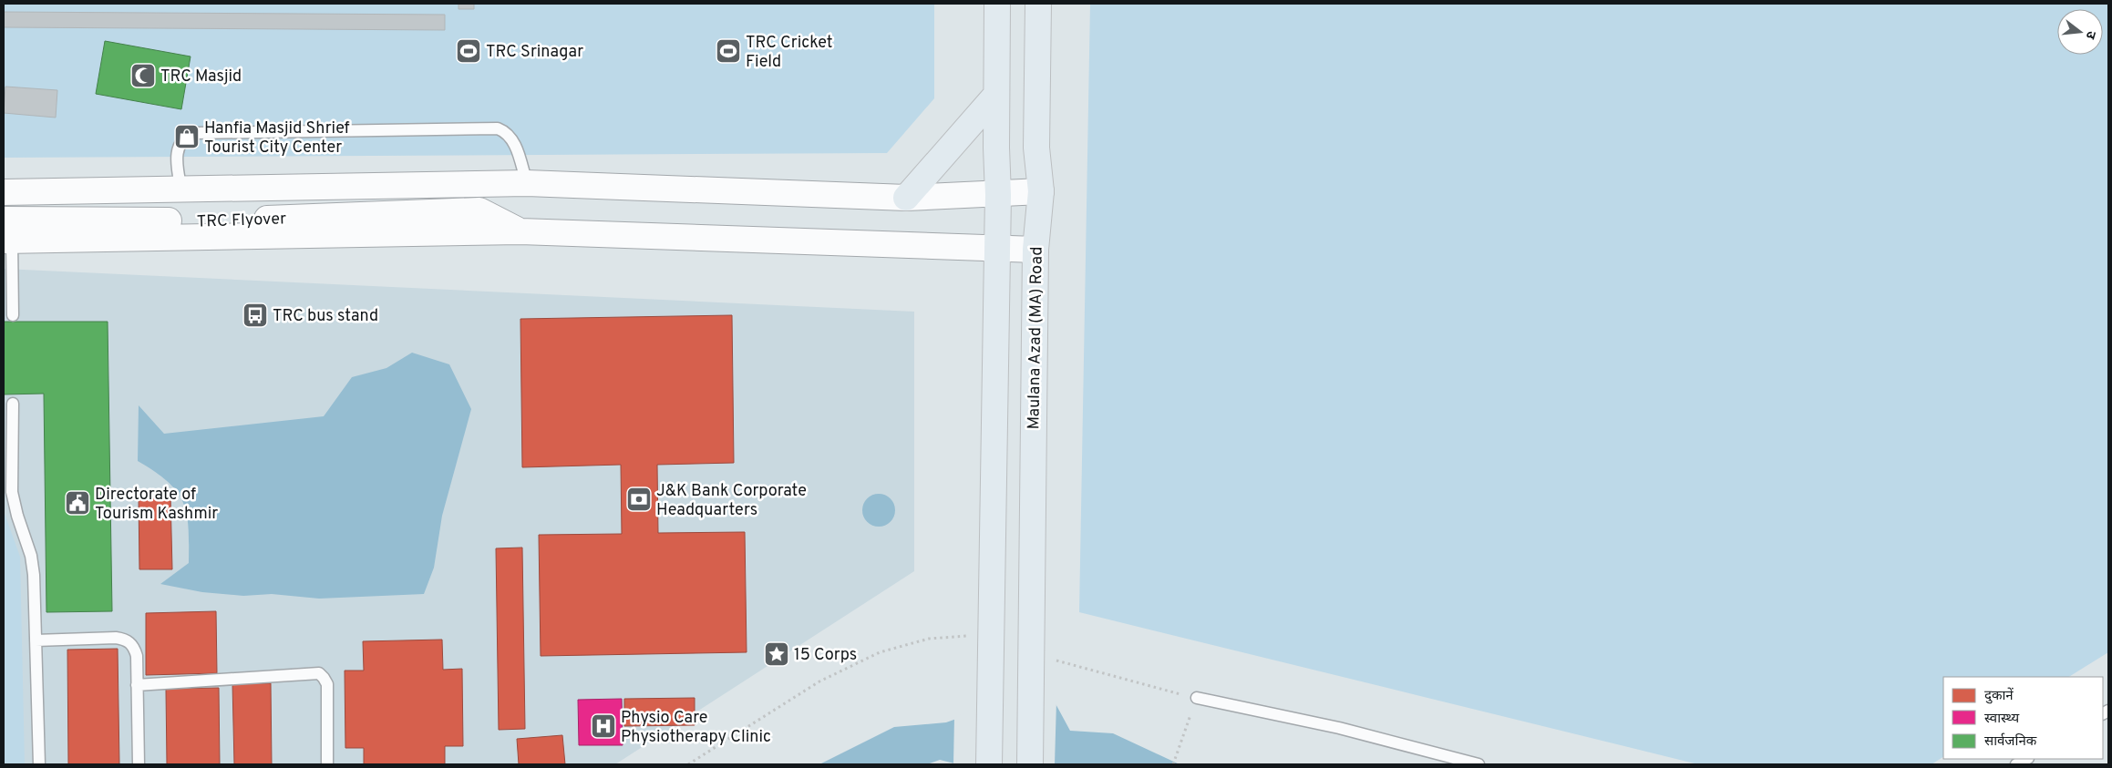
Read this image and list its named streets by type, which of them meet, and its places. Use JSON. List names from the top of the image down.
{
  "streets": {
    "main road": ["TRC Flyover", "Maulana Azad (MA) Road"]
  },
  "places": {
    "sports": ["TRC Srinagar", "TRC Cricket Field"],
    "mosque": ["TRC Masjid"],
    "shop": ["Hanfia Masjid Shrief Tourist City Center"],
    "bus stop": ["TRC bus stand"],
    "bank": ["J&K Bank Corporate Headquarters"],
    "public building": ["Directorate of Tourism Kashmir"],
    "place": ["15 Corps"],
    "hospital": ["Physio Care Physiotherapy Clinic"]
  },
  "legend": ["दुकानें", "स्वास्थ्य", "सार्वजनिक"],
  "north": "right"
}
